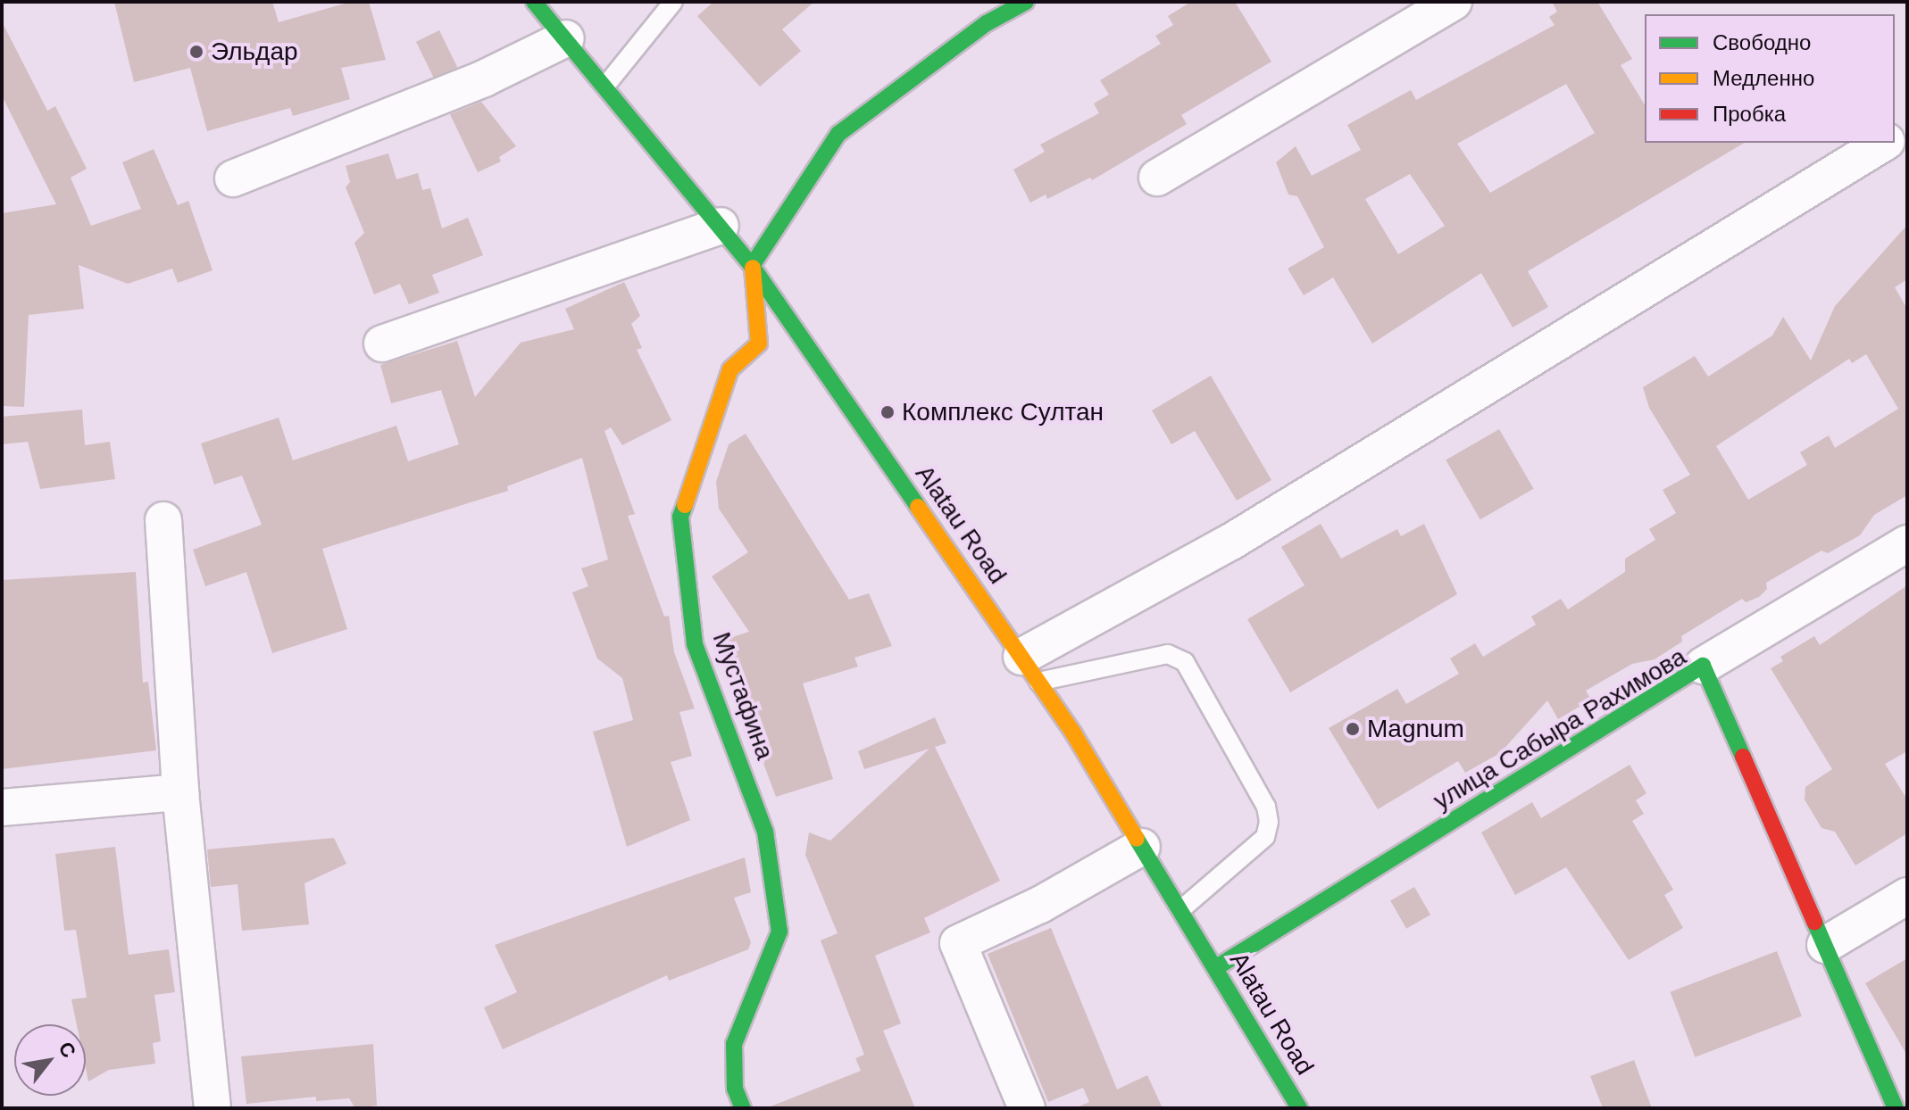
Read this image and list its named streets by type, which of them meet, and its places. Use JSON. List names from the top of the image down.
{
  "streets": {
    "street": ["Alatau Road", "Мустафина", "улица Сабыра Рахимова"]
  },
  "crossings": [
    ["Alatau Road", "Мустафина"],
    ["Alatau Road", "улица Сабыра Рахимова"]
  ],
  "places": ["Эльдар", "Комплекс Султан", "Magnum"],
  "legend": ["Свободно", "Медленно", "Пробка"],
  "north": "top right"
}
